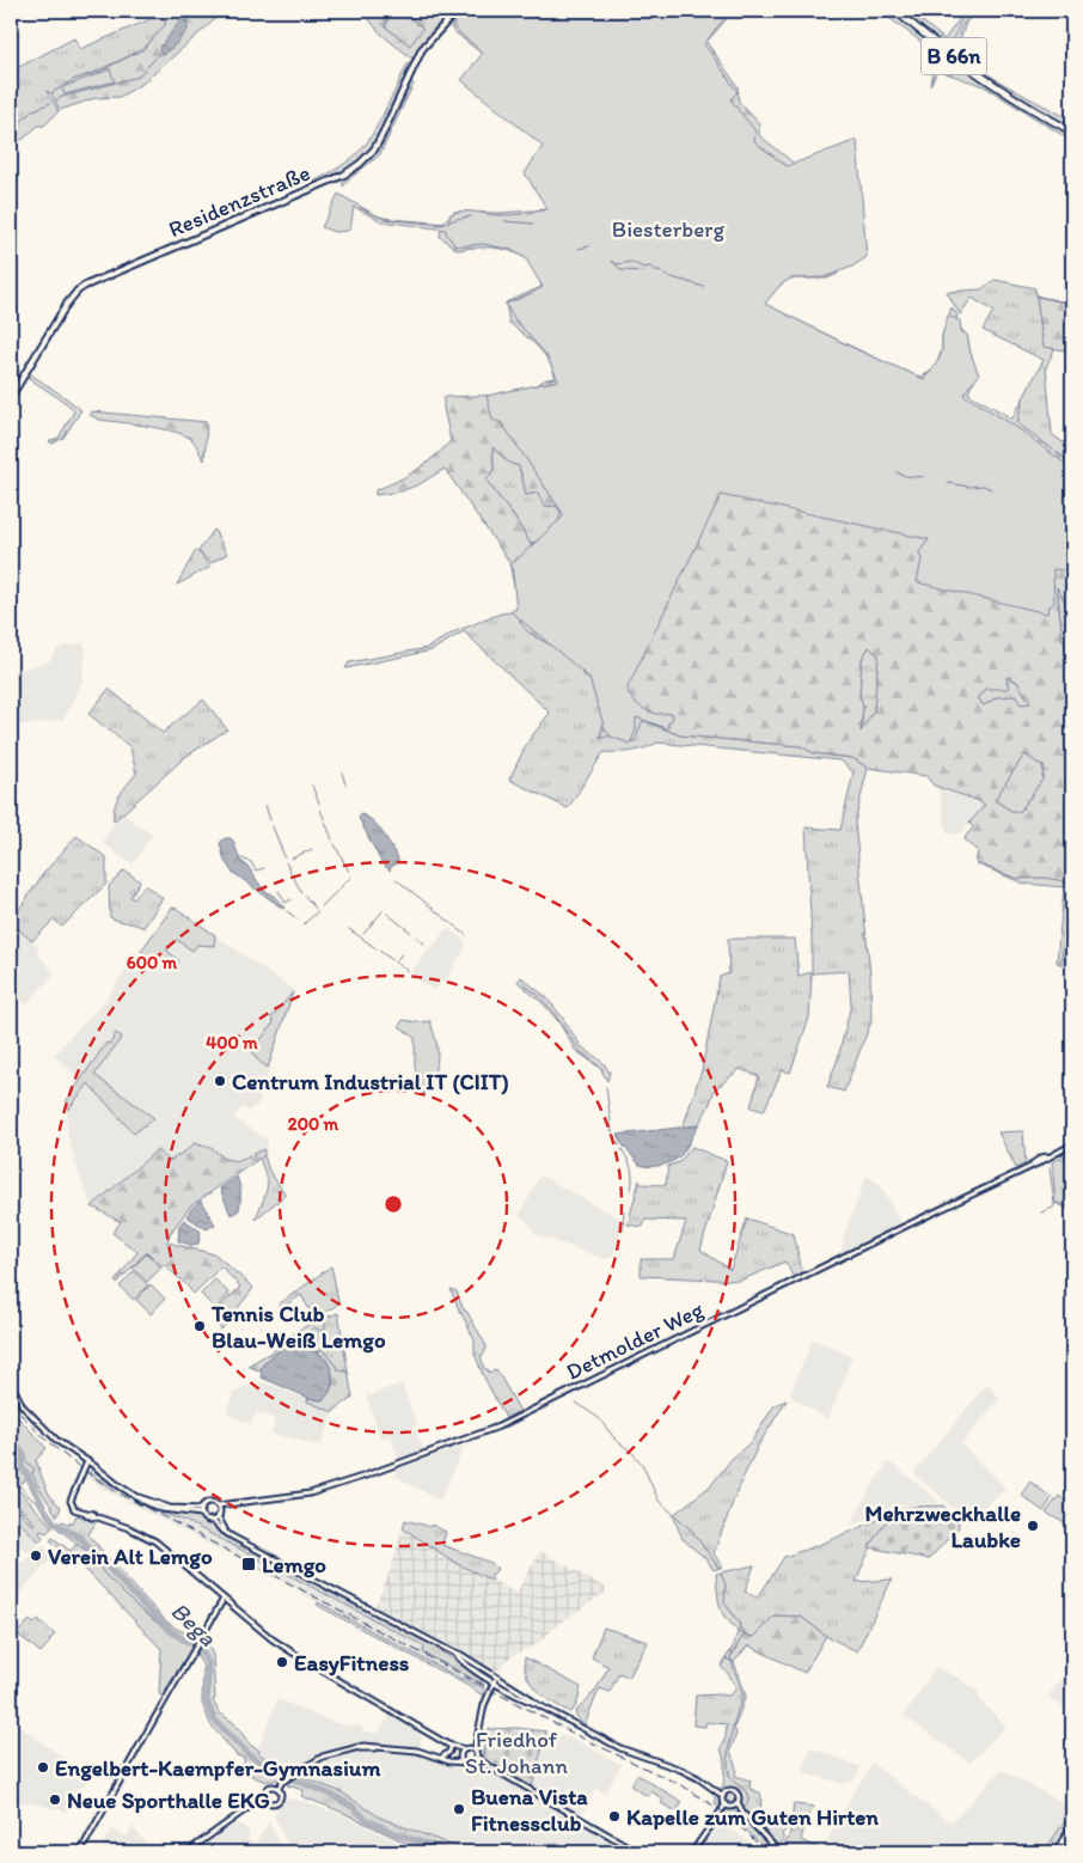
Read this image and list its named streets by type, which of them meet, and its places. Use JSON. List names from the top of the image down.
{
  "streets": {
    "main road": ["B 66n", "Residenzstraße"],
    "street": ["Detmolder Weg"]
  },
  "water": ["Bega"],
  "parks": ["Biesterberg", "Friedhof St. Johann"],
  "places": {
    "other": [
      "Centrum Industrial IT (CIIT)",
      "Tennis Club Blau-Weiß Lemgo",
      "Mehrzweckhalle Laubke",
      "Verein Alt Lemgo",
      "EasyFitness",
      "Engelbert-Kaempfer-Gymnasium",
      "Neue Sporthalle EKG",
      "Buena Vista Fitnessclub",
      "Kapelle zum Guten Hirten"
    ],
    "transit": ["Lemgo"]
  },
  "rings": ["600 m", "400 m", "200 m"]
}
